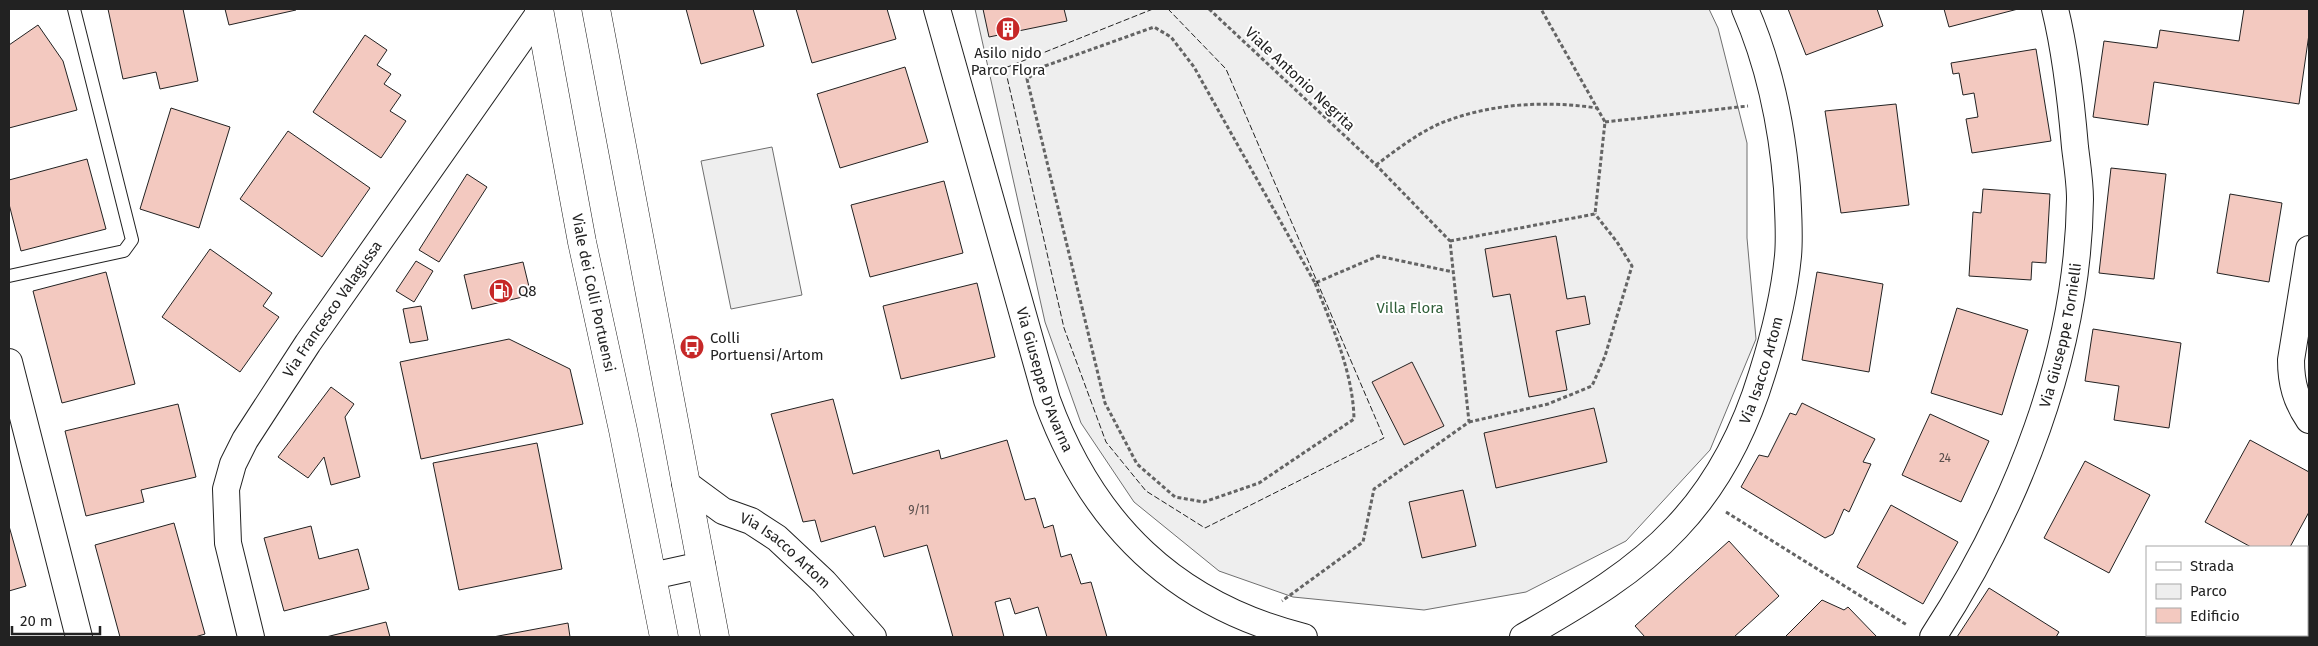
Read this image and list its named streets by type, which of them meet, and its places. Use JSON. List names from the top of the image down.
{
  "streets": {
    "street": [
      "Viale dei Colli Portuensi",
      "Via Francesco Valagussa",
      "Via Giuseppe Tornielli",
      "Via Isacco Artom",
      "Via Giuseppe D'Avarna"
    ],
    "path": ["Viale Antonio Negrita"]
  },
  "crossings": [
    ["Viale dei Colli Portuensi", "Via Francesco Valagussa"]
  ],
  "parks": ["Villa Flora"],
  "places": {
    "building": ["Asilo nido Parco Flora"],
    "fuel station": ["Q8"],
    "bus stop": ["Colli Portuensi/Artom"]
  },
  "house_numbers": ["24", "9/11"],
  "legend": ["Strada", "Parco", "Edificio"],
  "scale_bar": "20 m"
}
